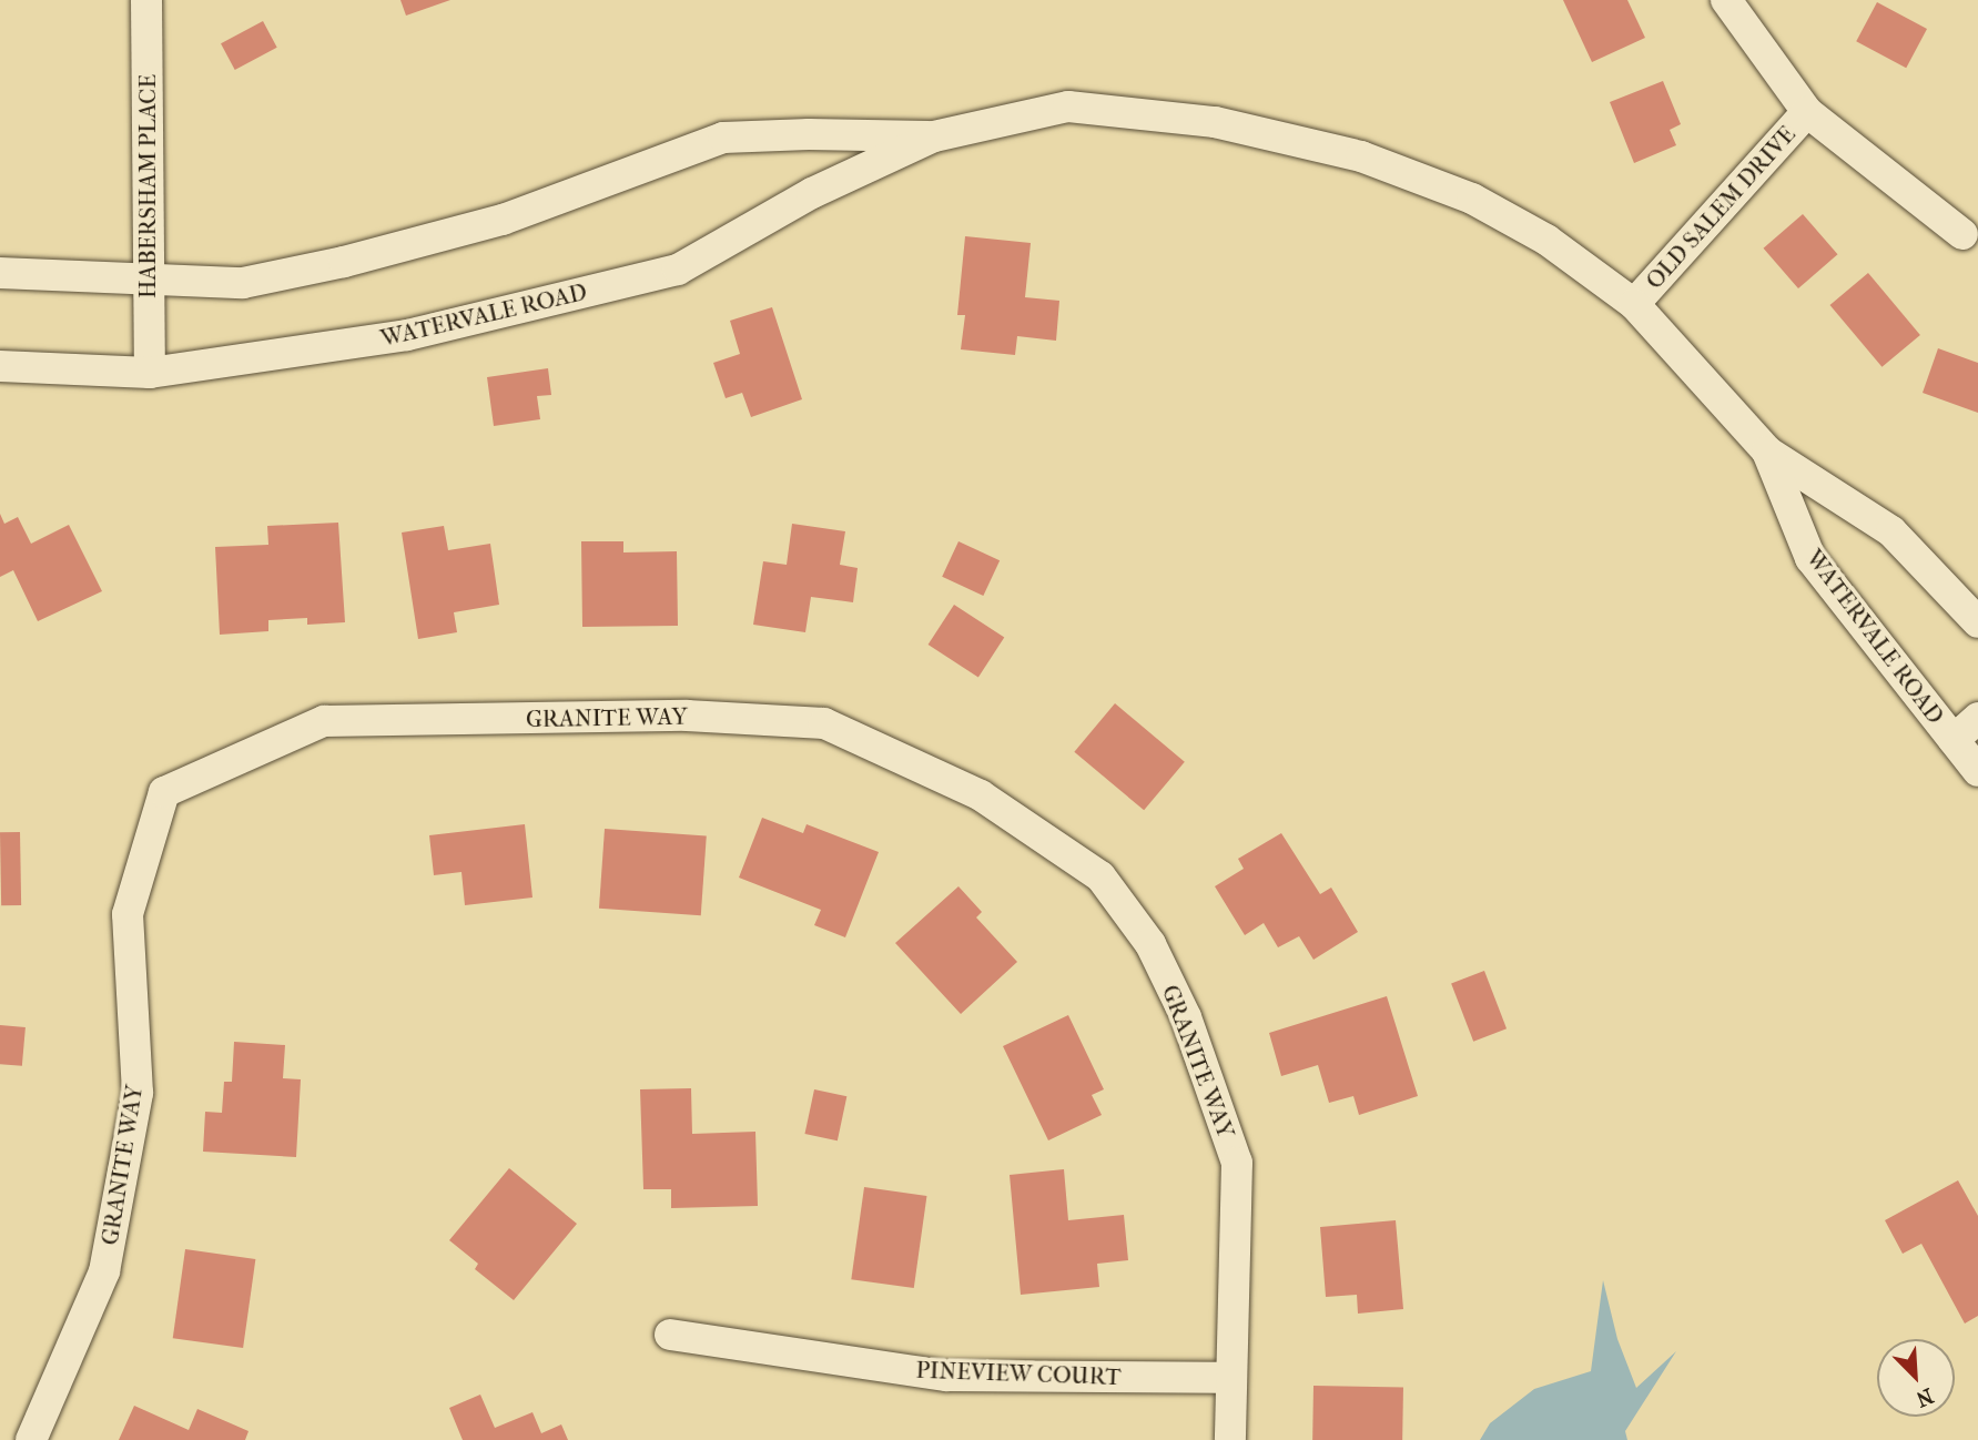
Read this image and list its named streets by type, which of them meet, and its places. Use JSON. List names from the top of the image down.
{
  "streets": {
    "street": [
      "HABERSHAM PLACE",
      "OLD SALEM DRIVE",
      "WATERVALE ROAD",
      "GRANITE WAY",
      "PINEVIEW COURT"
    ]
  },
  "crossings": [
    ["HABERSHAM PLACE", "WATERVALE ROAD"],
    ["OLD SALEM DRIVE", "WATERVALE ROAD"],
    ["GRANITE WAY", "PINEVIEW COURT"]
  ],
  "north": "bottom right"
}
